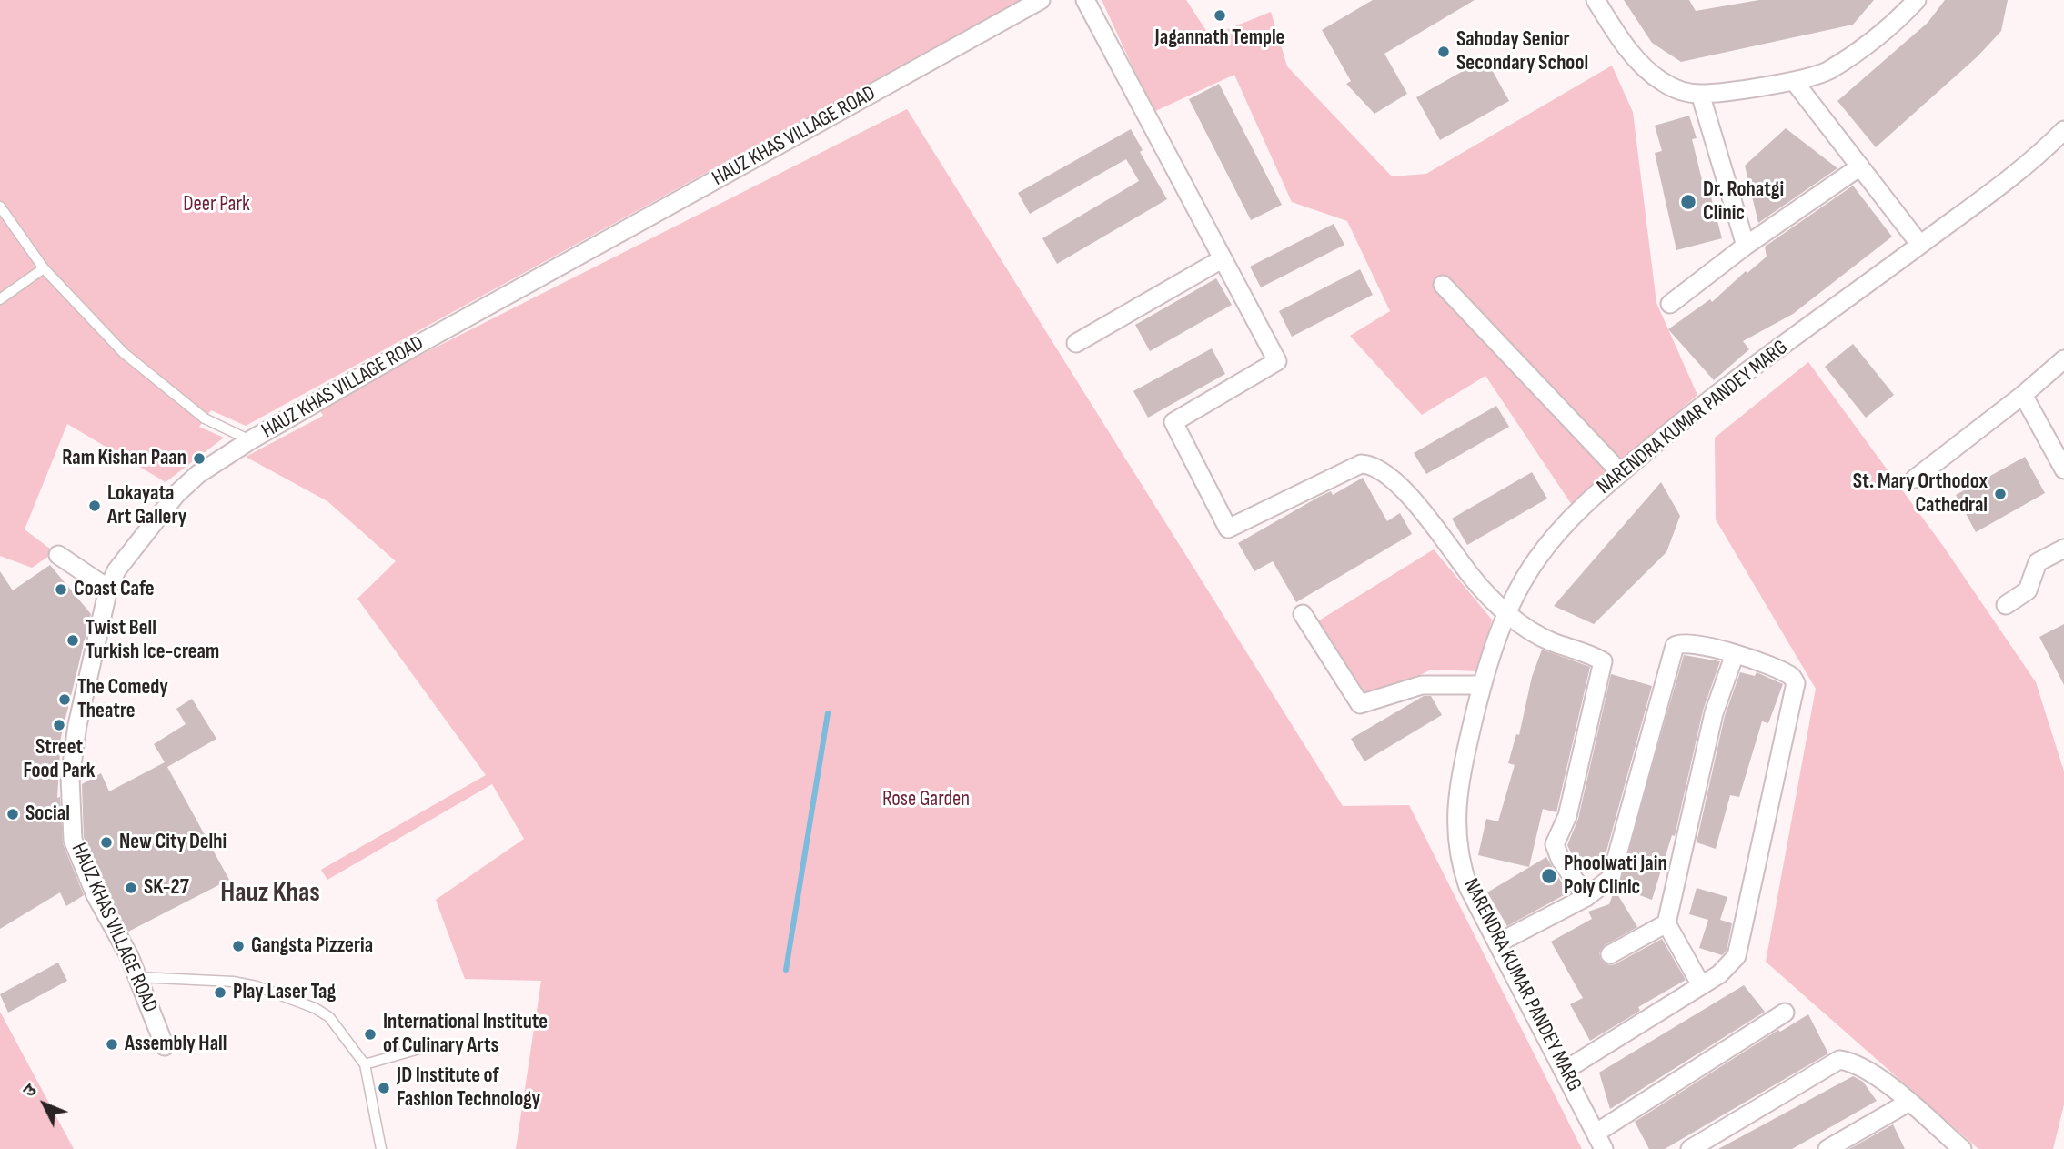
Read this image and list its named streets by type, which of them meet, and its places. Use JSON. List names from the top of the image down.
{
  "streets": {
    "street": ["HAUZ KHAS VILLAGE ROAD", "NARENDRA KUMAR PANDEY MARG"]
  },
  "districts": ["Hauz Khas"],
  "parks": ["Deer Park", "Rose Garden"],
  "places": [
    "Jagannath Temple",
    "Sahoday Senior Secondary School",
    "Dr. Rohatgi Clinic",
    "Ram Kishan Paan",
    "St. Mary Orthodox Cathedral",
    "Lokayata Art Gallery",
    "Coast Cafe",
    "Twist Bell Turkish Ice-cream",
    "The Comedy Theatre",
    "Street Food Park",
    "Social",
    "New City Delhi",
    "Phoolwati Jain Poly Clinic",
    "SK-27",
    "Gangsta Pizzeria",
    "Play Laser Tag",
    "International Institute of Culinary Arts",
    "Assembly Hall",
    "JD Institute of Fashion Technology"
  ],
  "north": "top left"
}
